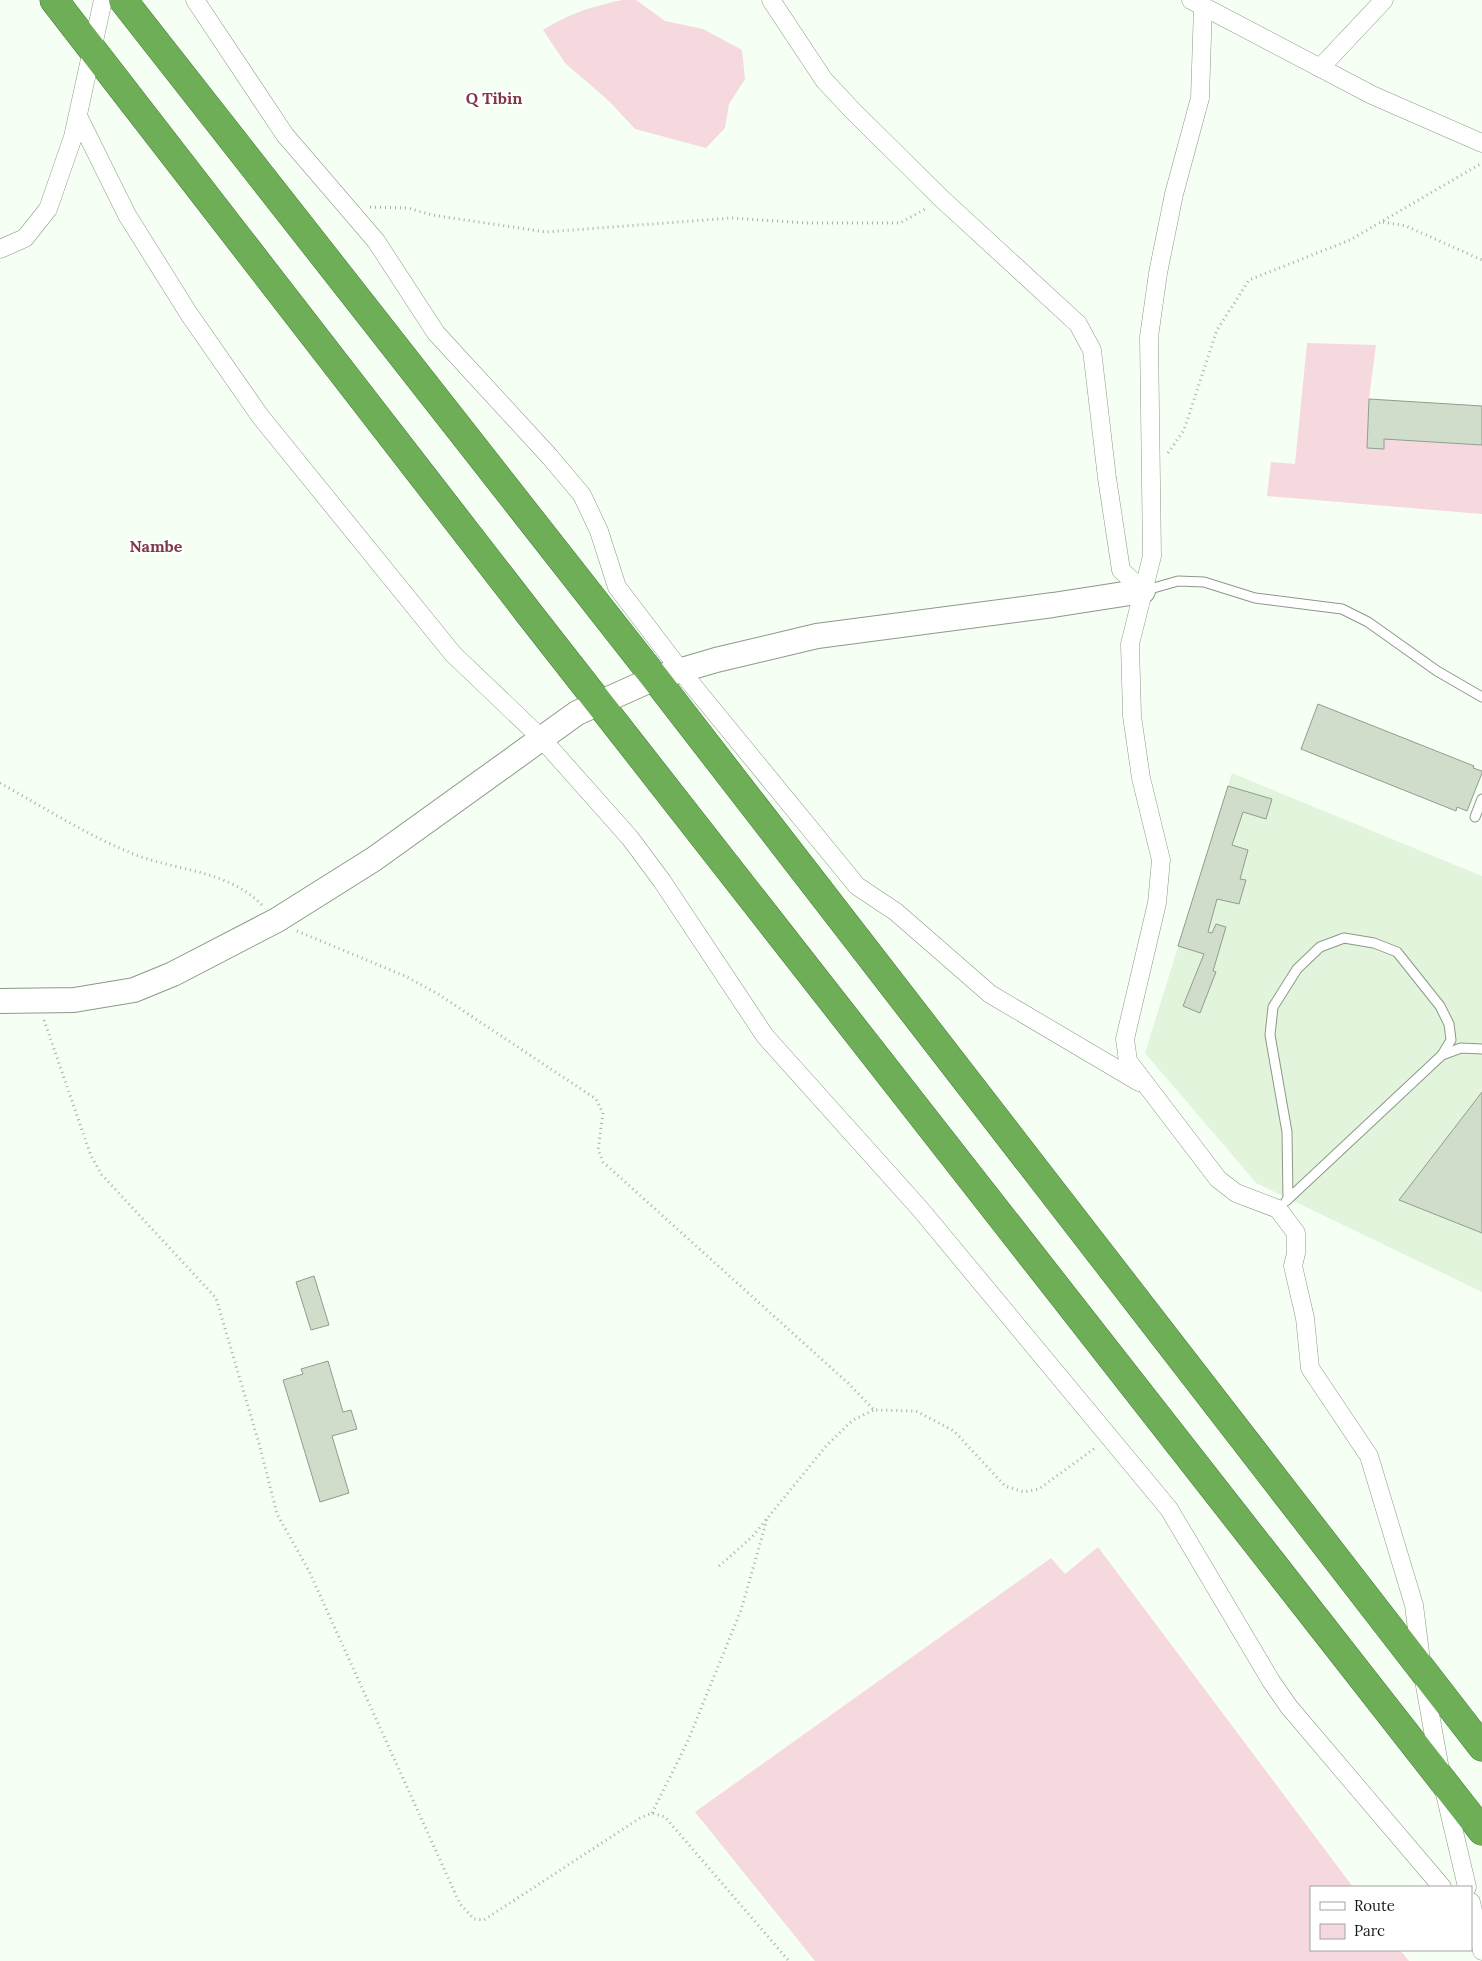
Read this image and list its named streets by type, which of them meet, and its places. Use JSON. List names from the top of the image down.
{
  "districts": ["Q Tibin", "Nambe"],
  "legend": ["Route", "Parc"]
}
